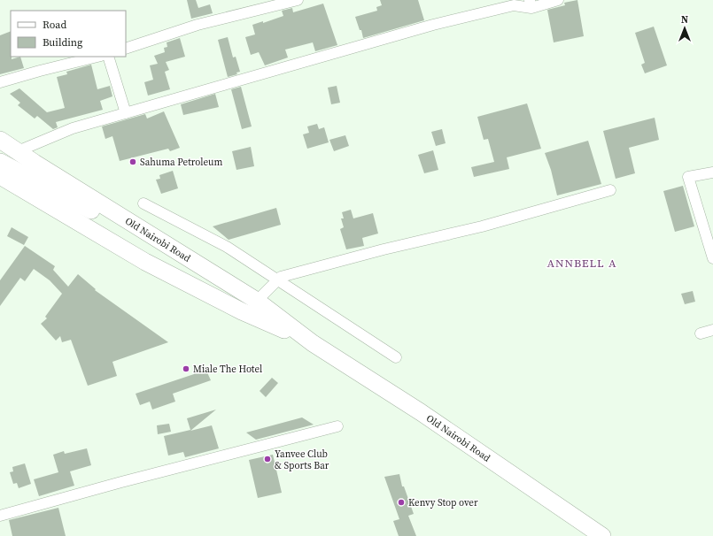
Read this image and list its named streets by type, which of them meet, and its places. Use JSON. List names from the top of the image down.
{
  "streets": {
    "highway": ["Old Nairobi Road"]
  },
  "districts": ["ANNBELL A"],
  "places": [
    "Sahuma Petroleum",
    "Miale The Hotel",
    "Yanvee Club & Sports Bar",
    "Kenvy Stop over"
  ],
  "legend": ["Road", "Building"],
  "north": "top"
}
